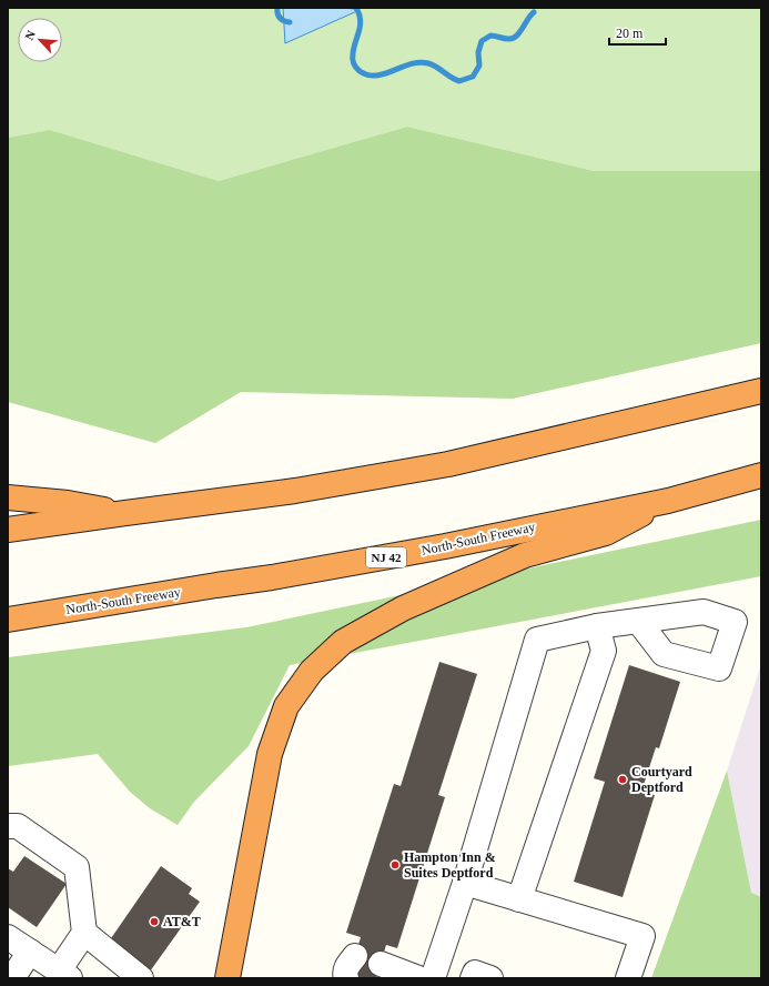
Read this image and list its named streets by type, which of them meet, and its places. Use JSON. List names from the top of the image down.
{
  "streets": {
    "highway": ["North-South Freeway", "NJ 42"]
  },
  "places": ["Courtyard Deptford", "Hampton Inn & Suites Deptford", "AT&T"],
  "scale_bar": "20 m",
  "north": "top left"
}
